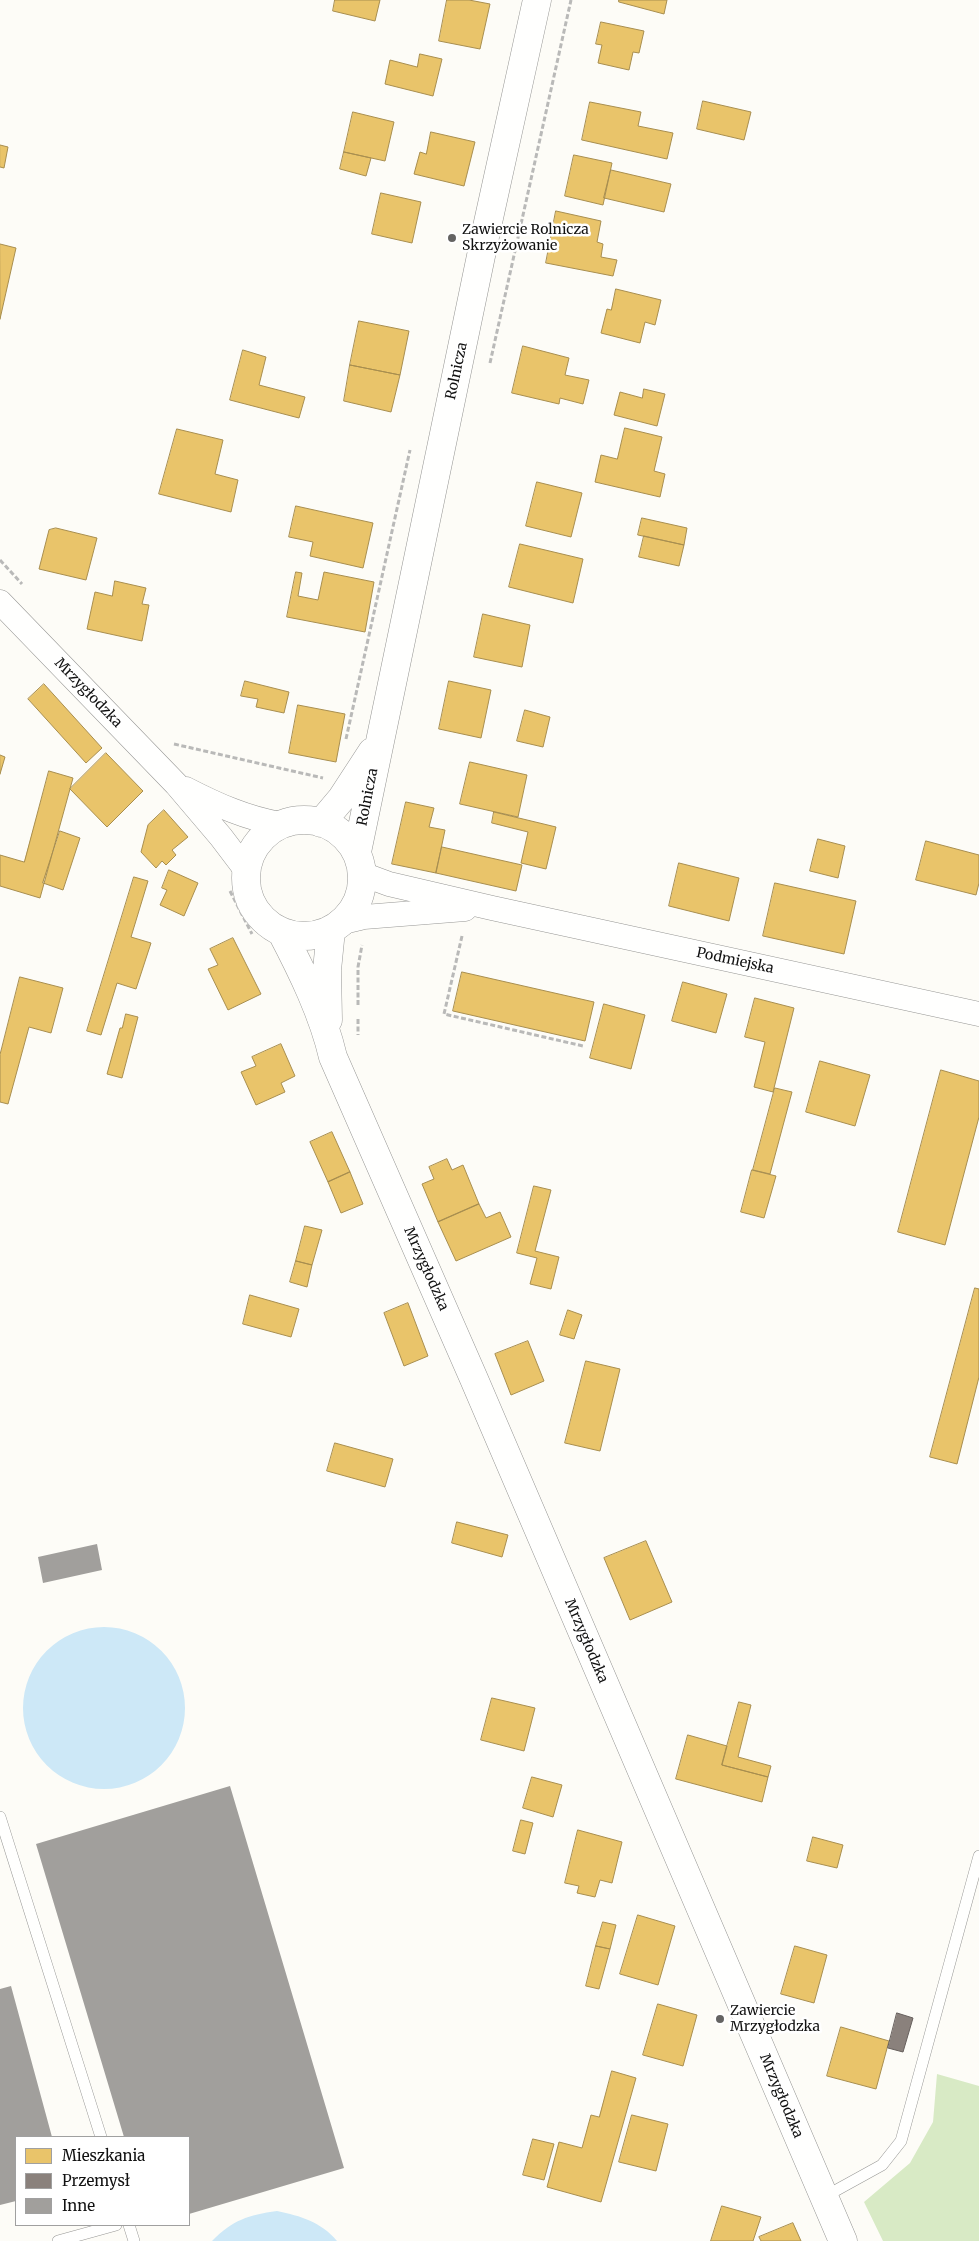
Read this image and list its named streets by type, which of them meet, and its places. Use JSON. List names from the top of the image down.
{
  "streets": {
    "street": ["Rolnicza", "Mrzygłodzka", "Podmiejska"]
  },
  "crossings": [
    ["Rolnicza", "Mrzygłodzka"],
    ["Rolnicza", "Podmiejska"],
    ["Mrzygłodzka", "Podmiejska"]
  ],
  "places": ["Zawiercie Rolnicza Skrzyżowanie", "Zawiercie Mrzygłodzka"],
  "legend": ["Mieszkania", "Przemysł", "Inne"]
}
